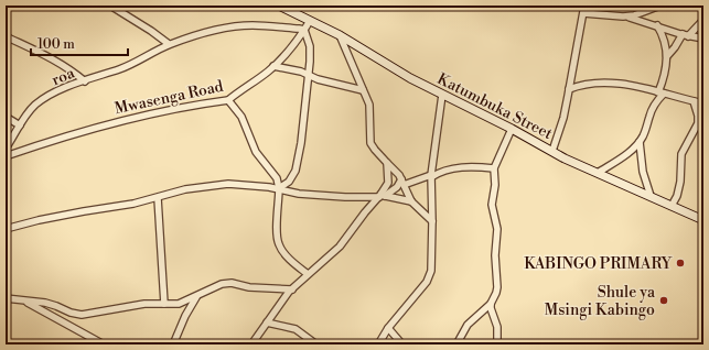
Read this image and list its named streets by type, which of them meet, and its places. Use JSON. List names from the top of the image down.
{
  "streets": {
    "main road": ["Katumbuka Street"],
    "street": ["roa", "Mwasenga Road"]
  },
  "crossings": [
    ["roa", "Mwasenga Road"],
    ["Mwasenga Road", "Katumbuka Street"]
  ],
  "places": ["KABINGO PRIMARY", "Shule ya Msingi Kabingo"],
  "scale_bar": "100 m"
}
